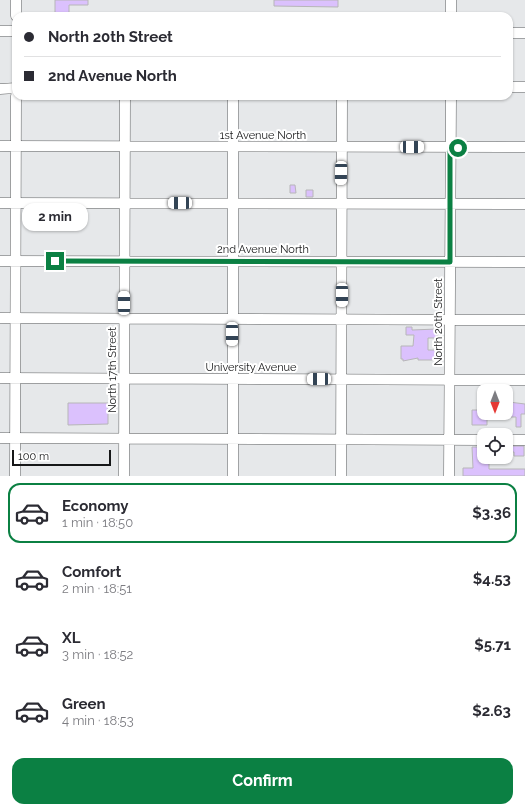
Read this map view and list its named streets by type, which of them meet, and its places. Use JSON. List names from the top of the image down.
{
  "streets": {
    "street": [
      "1st Avenue North",
      "2nd Avenue North",
      "North 20th Street",
      "University Avenue",
      "North 17th Street"
    ]
  },
  "crossings": [
    ["1st Avenue North", "North 20th Street"],
    ["1st Avenue North", "North 17th Street"],
    ["2nd Avenue North", "North 20th Street"],
    ["2nd Avenue North", "North 17th Street"],
    ["North 20th Street", "University Avenue"],
    ["University Avenue", "North 17th Street"]
  ],
  "scale_bar": "100 m",
  "north": "bottom",
  "page": {
    "banner": ["North 20th Street", "2nd Avenue North"],
    "bubble": "2 min",
    "scale": "100 m",
    "list": [
      {
        "name": "Economy",
        "note": "1 min · 18:50",
        "value": "$3.36"
      },
      {
        "name": "Comfort",
        "note": "2 min · 18:51",
        "value": "$4.53"
      },
      {
        "name": "XL",
        "note": "3 min · 18:52",
        "value": "$5.71"
      },
      {
        "name": "Green",
        "note": "4 min · 18:53",
        "value": "$2.63"
      }
    ],
    "buttons": "Confirm"
  }
}
